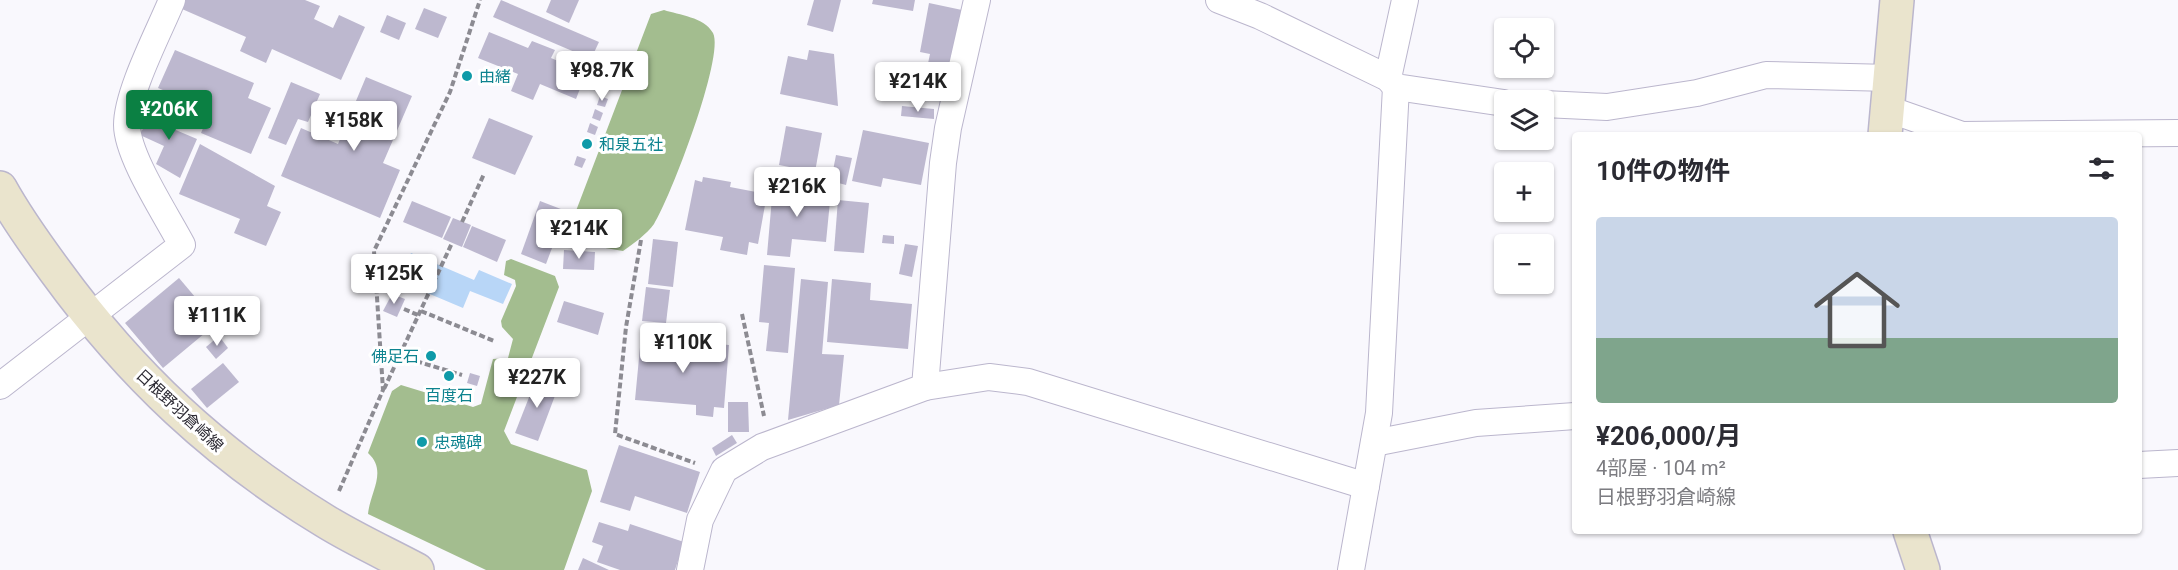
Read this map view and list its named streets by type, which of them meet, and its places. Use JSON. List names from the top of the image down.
{
  "streets": {
    "main road": ["日根野羽倉崎線"]
  },
  "places": [
    "由緒",
    "和泉五社",
    "佛足石",
    "百度石",
    "忠魂碑"
  ],
  "page": {
    "map_buttons": ["+", "−"],
    "price": [
      "¥98.7K",
      "¥214K",
      "¥206K",
      "¥158K",
      "¥216K",
      "¥214K",
      "¥125K",
      "¥111K",
      "¥110K",
      "¥227K"
    ],
    "heading": "10件の物件",
    "list": [
      {
        "name": "¥206,000/月",
        "note": "4部屋 · 104 m² · 日根野羽倉崎線"
      }
    ]
  }
}
